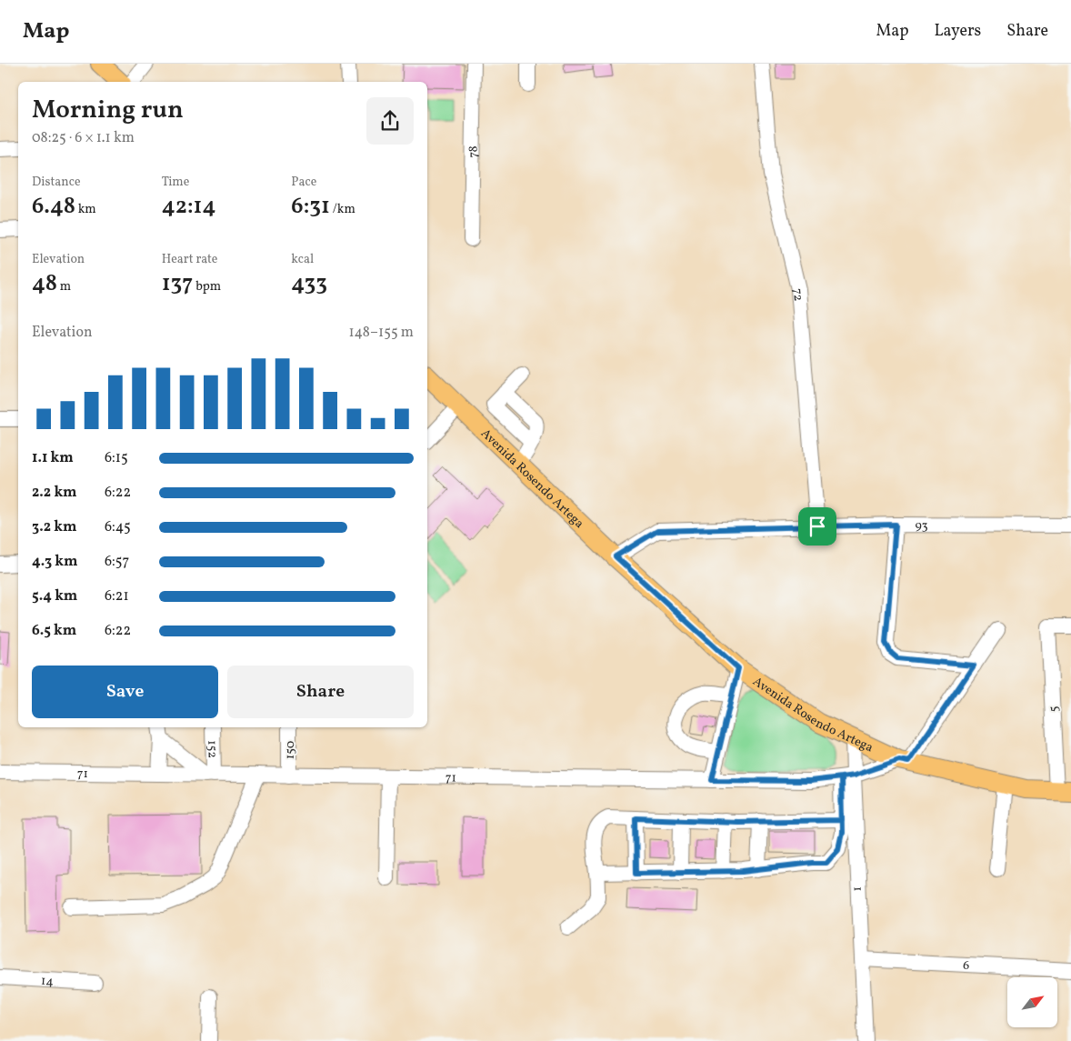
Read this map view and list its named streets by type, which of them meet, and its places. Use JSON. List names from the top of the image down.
{
  "streets": {
    "main road": ["Avenida Rosendo Artega"],
    "street": [
      "78",
      "72",
      "93",
      "5",
      "152",
      "150",
      "71",
      "1",
      "6",
      "14"
    ]
  },
  "crossings": [
    ["72", "93"],
    ["Avenida Rosendo Artega", "93"],
    ["Avenida Rosendo Artega", "5"],
    ["Avenida Rosendo Artega", "71"],
    ["Avenida Rosendo Artega", "1"],
    ["152", "71"],
    ["150", "71"],
    ["71", "1"],
    ["1", "6"]
  ],
  "north": "top right",
  "page": {
    "header": "Map",
    "nav": ["Map", "Layers", "Share"],
    "heading": ["Morning run", "08:25 · 6 × 1.1 km"],
    "stats": [
      ["Distance", "6.48 km"],
      ["Time", "42:14"],
      ["Pace", "6:31 /km"],
      ["Elevation", "48 m"],
      ["Heart rate", "137 bpm"],
      ["kcal", "433"]
    ],
    "chart": ["Elevation", "148–155 m"],
    "list": [
      {
        "name": "1.1 km",
        "note": "6:15"
      },
      {
        "name": "2.2 km",
        "note": "6:22"
      },
      {
        "name": "3.2 km",
        "note": "6:45"
      },
      {
        "name": "4.3 km",
        "note": "6:57"
      },
      {
        "name": "5.4 km",
        "note": "6:21"
      },
      {
        "name": "6.5 km",
        "note": "6:22"
      }
    ],
    "buttons": ["Save", "Share"]
  }
}
